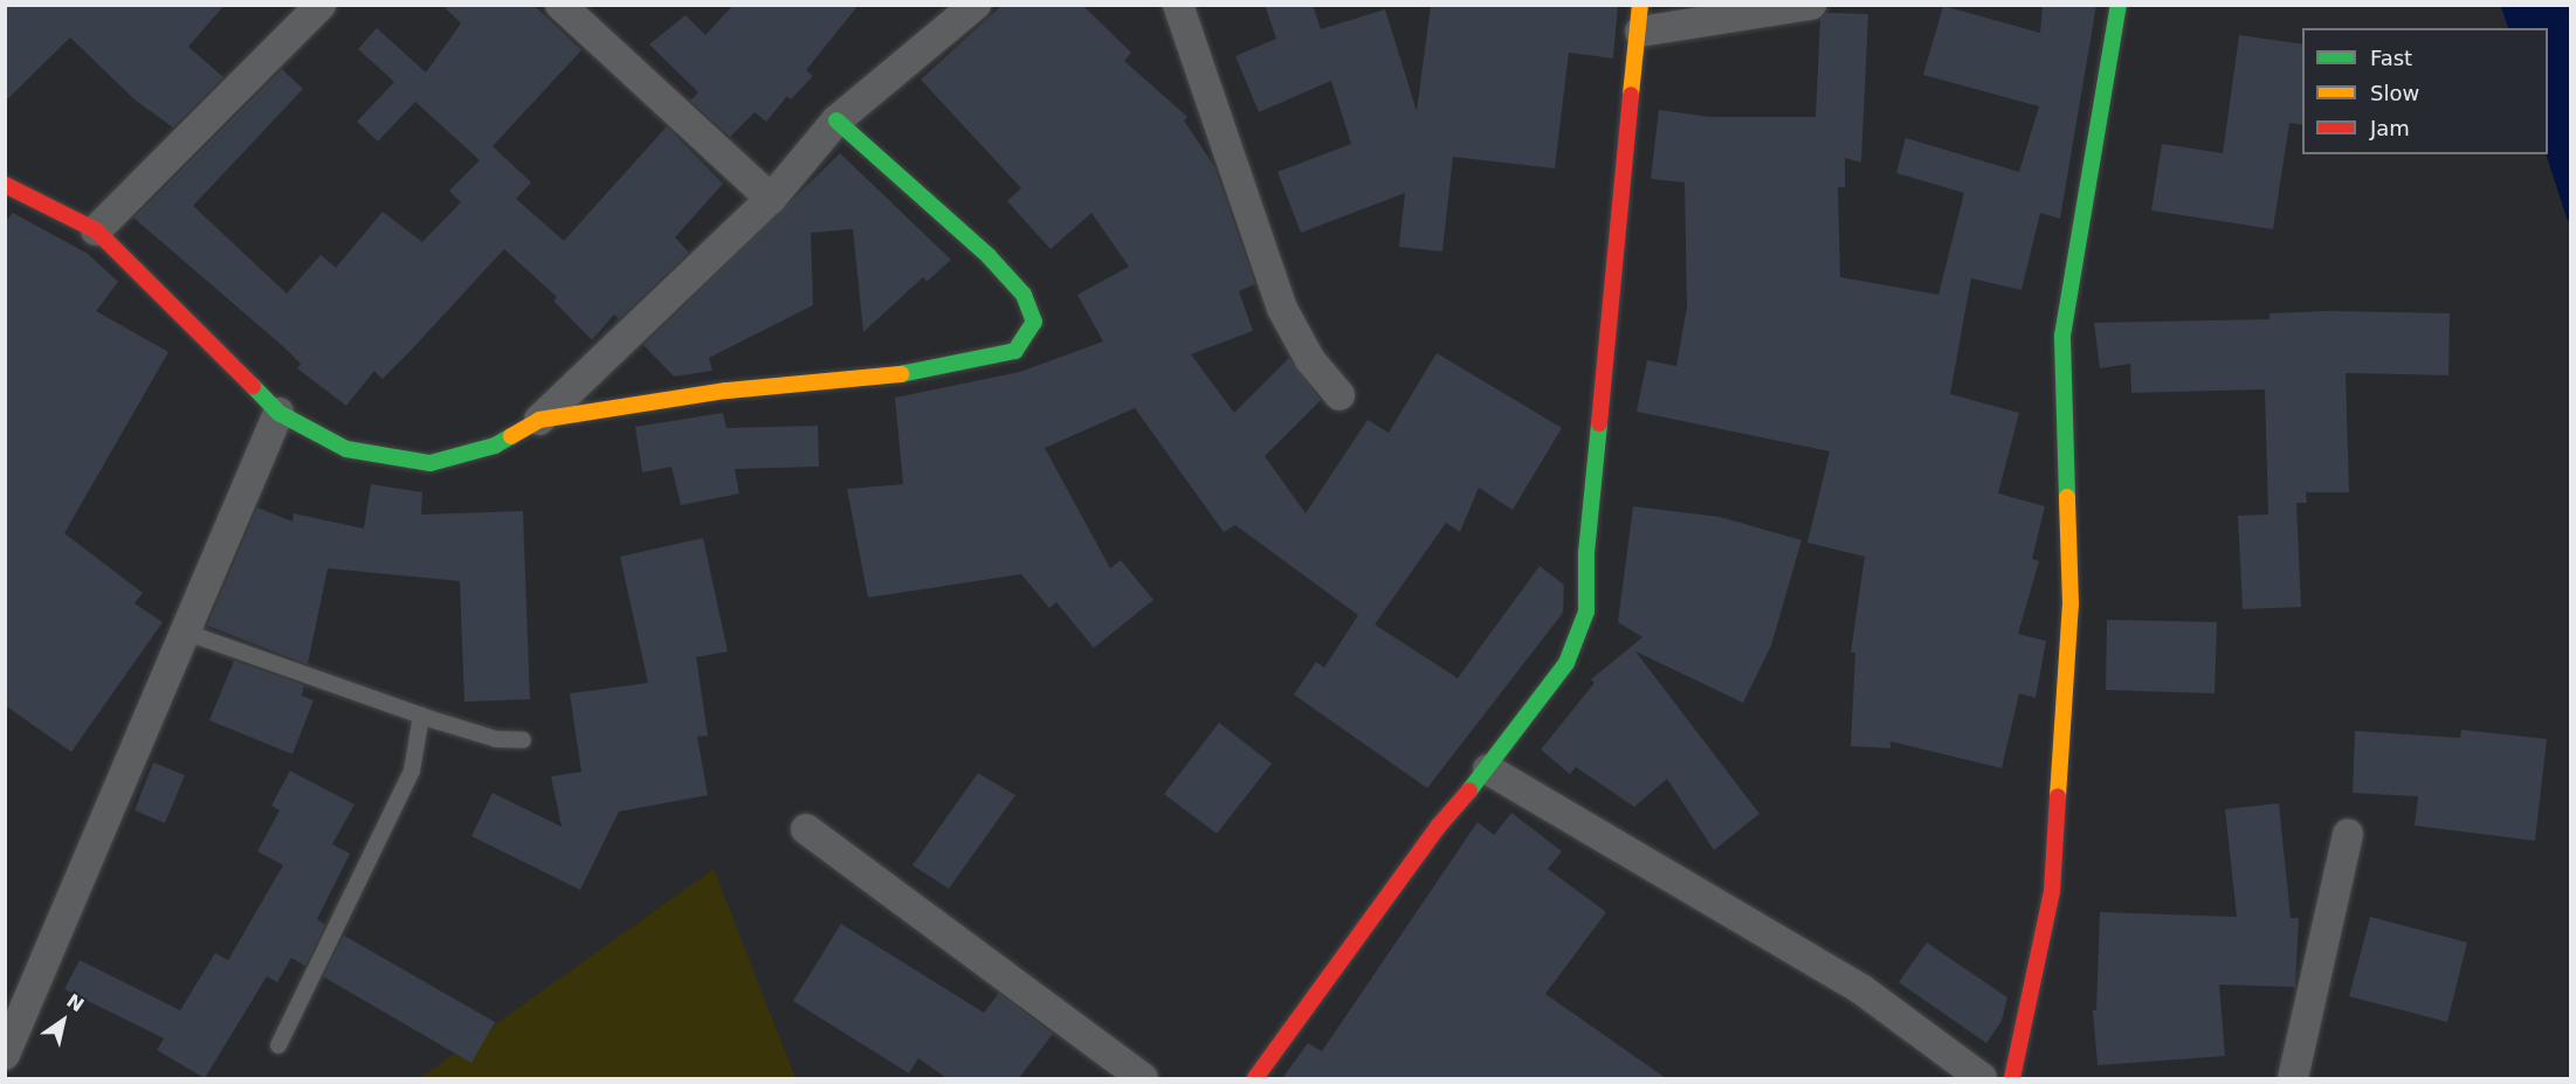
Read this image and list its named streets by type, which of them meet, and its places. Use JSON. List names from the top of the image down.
{
  "legend": ["Fast", "Slow", "Jam"],
  "north": "top right"
}
